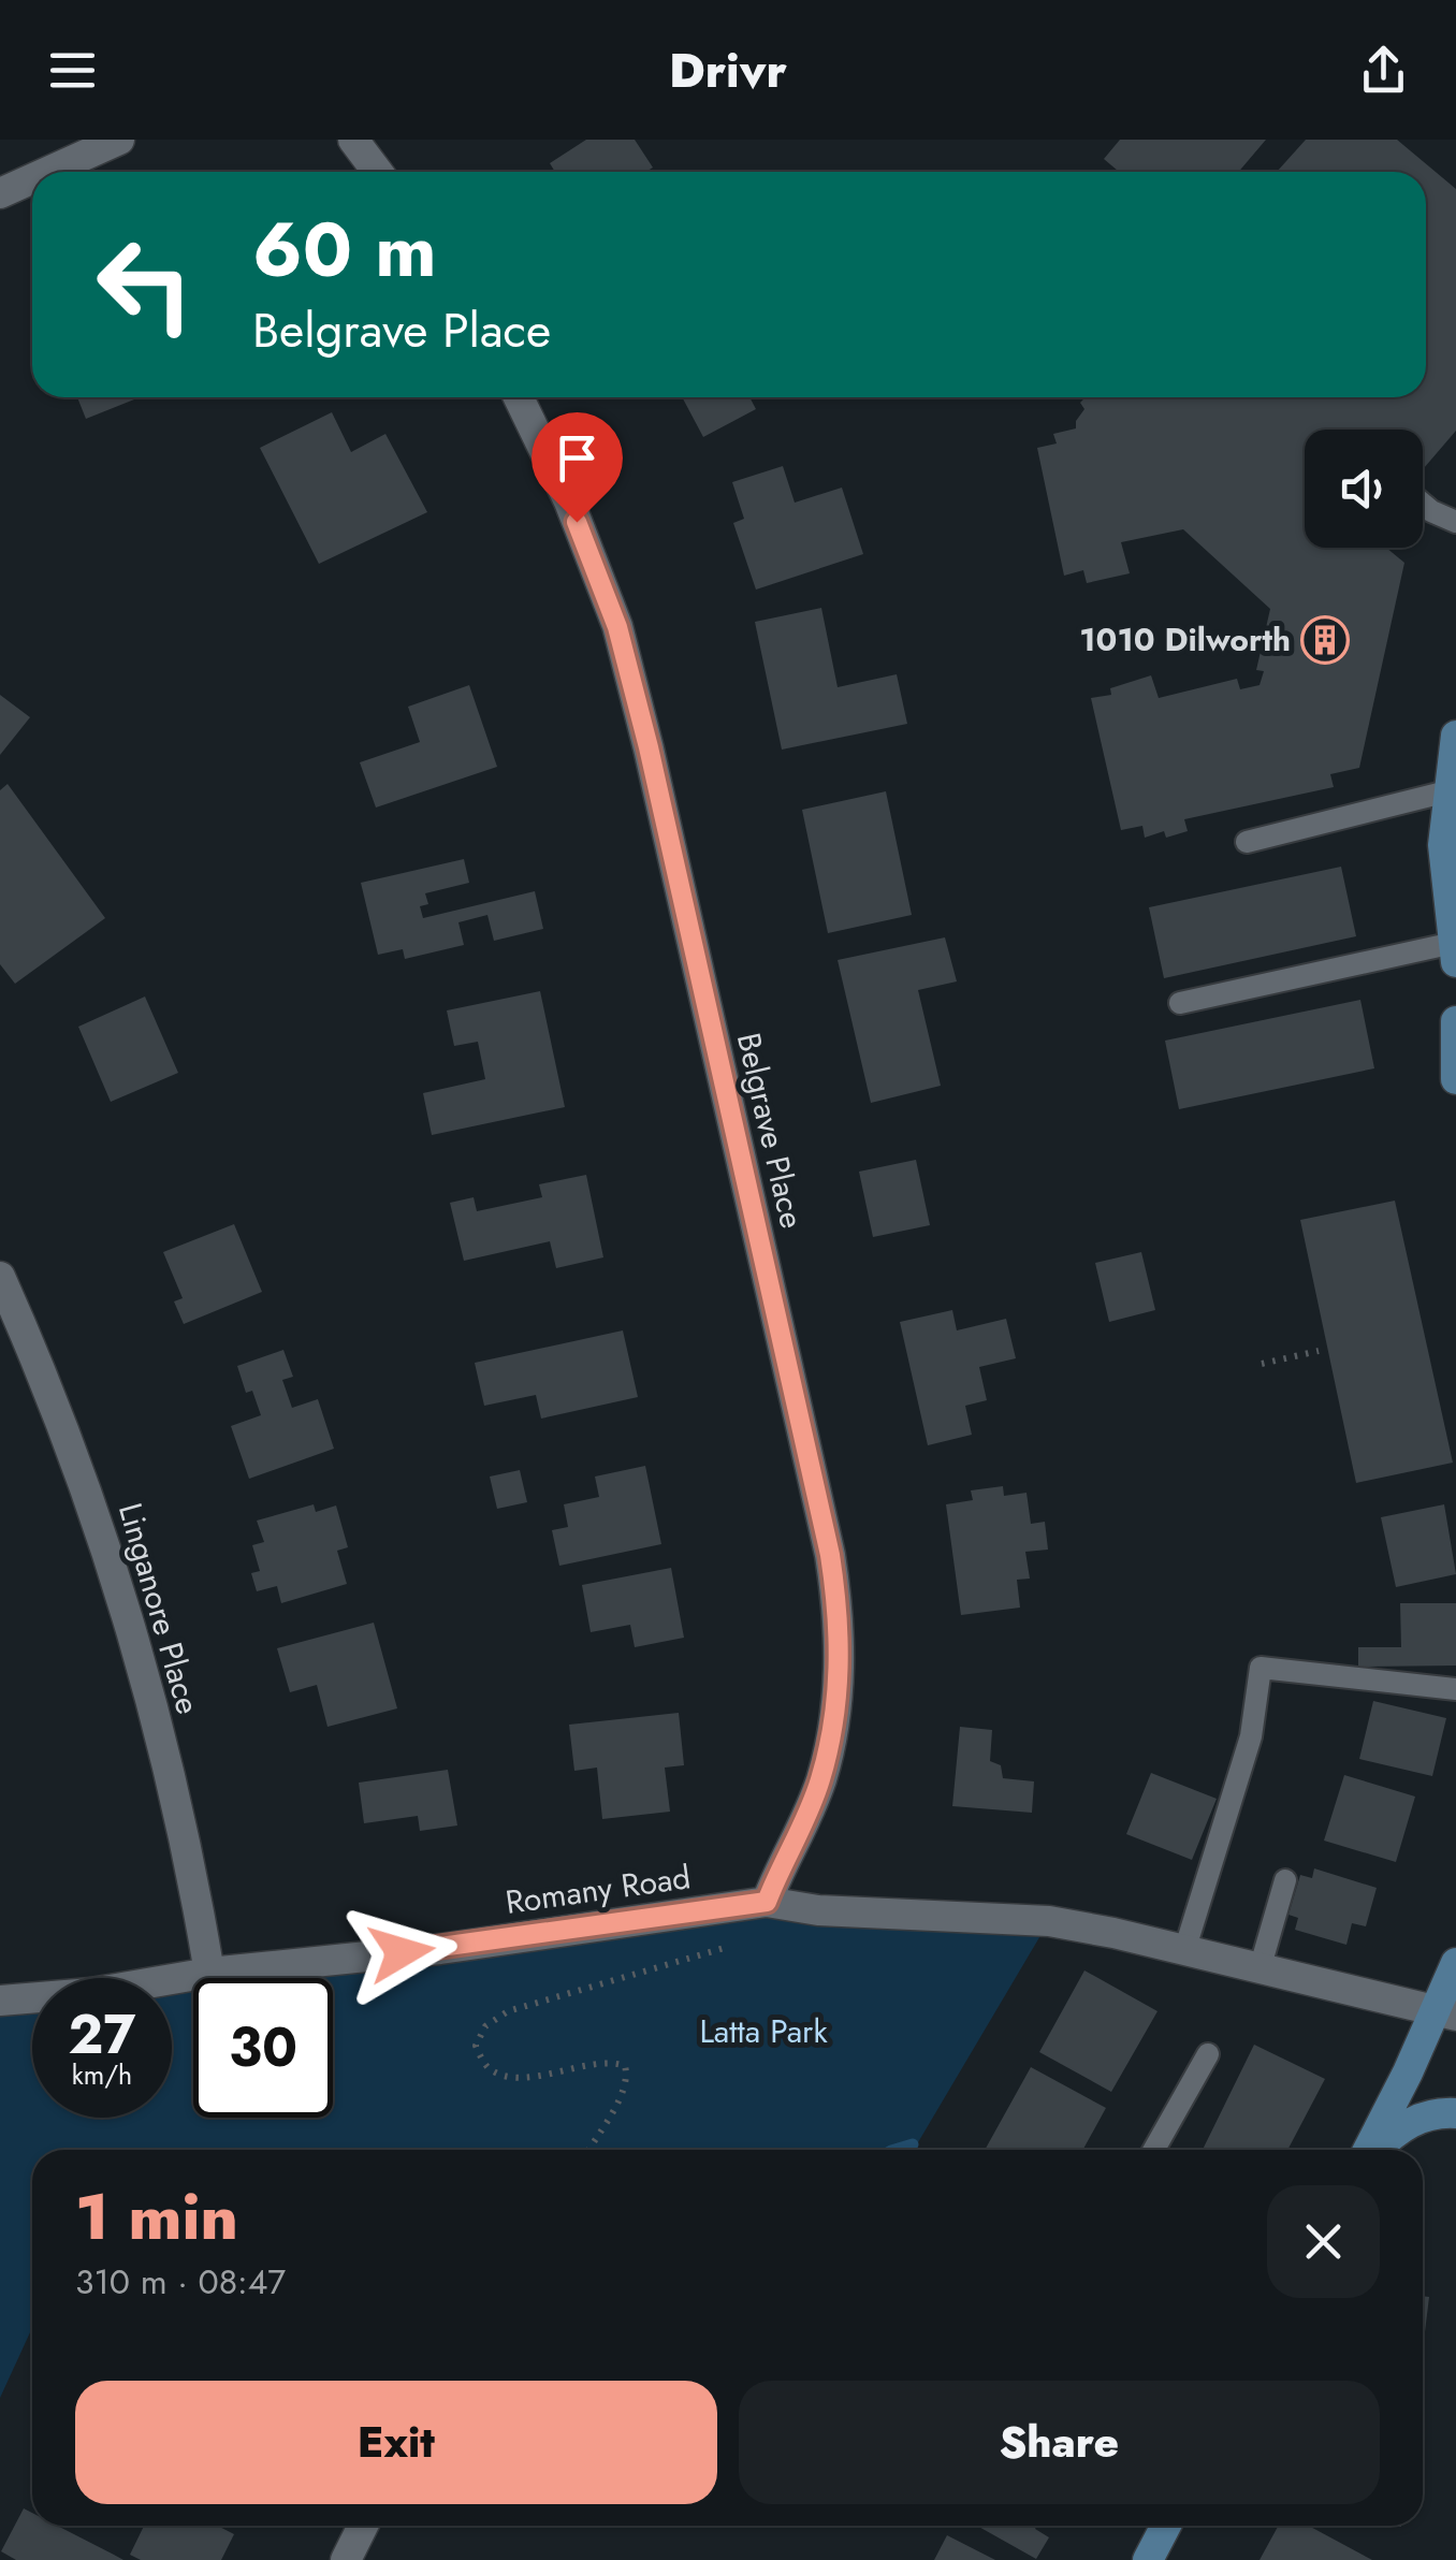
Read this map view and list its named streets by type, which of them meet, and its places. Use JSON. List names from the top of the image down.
{
  "streets": {
    "street": ["Belgrave Place", "Linganore Place", "Romany Road"]
  },
  "crossings": [
    ["Belgrave Place", "Romany Road"],
    ["Linganore Place", "Romany Road"]
  ],
  "parks": ["Latta Park"],
  "places": {
    "building": ["1010 Dilworth"]
  },
  "page": {
    "header": "Drivr",
    "turn": ["60 m", "Belgrave Place"],
    "speed": "27 km/h",
    "limit": "30",
    "heading": ["1 min", "310 m · 08:47"],
    "buttons": ["Exit", "Share"]
  }
}
